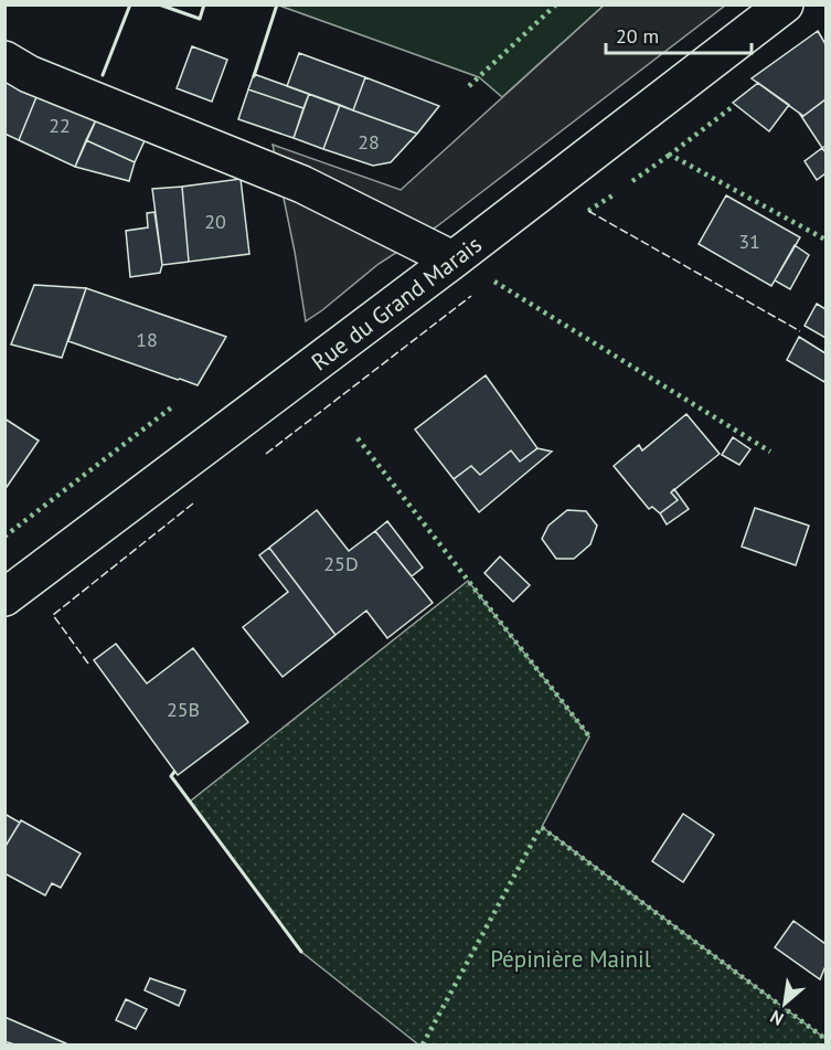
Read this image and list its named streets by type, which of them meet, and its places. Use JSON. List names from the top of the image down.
{
  "streets": {
    "street": ["Rue du Grand Marais"]
  },
  "parks": ["Pépinière Mainil"],
  "house_numbers": [
    "22",
    "28",
    "20",
    "31",
    "18",
    "25D",
    "25B"
  ],
  "scale_bar": "20 m",
  "north": "bottom left"
}
